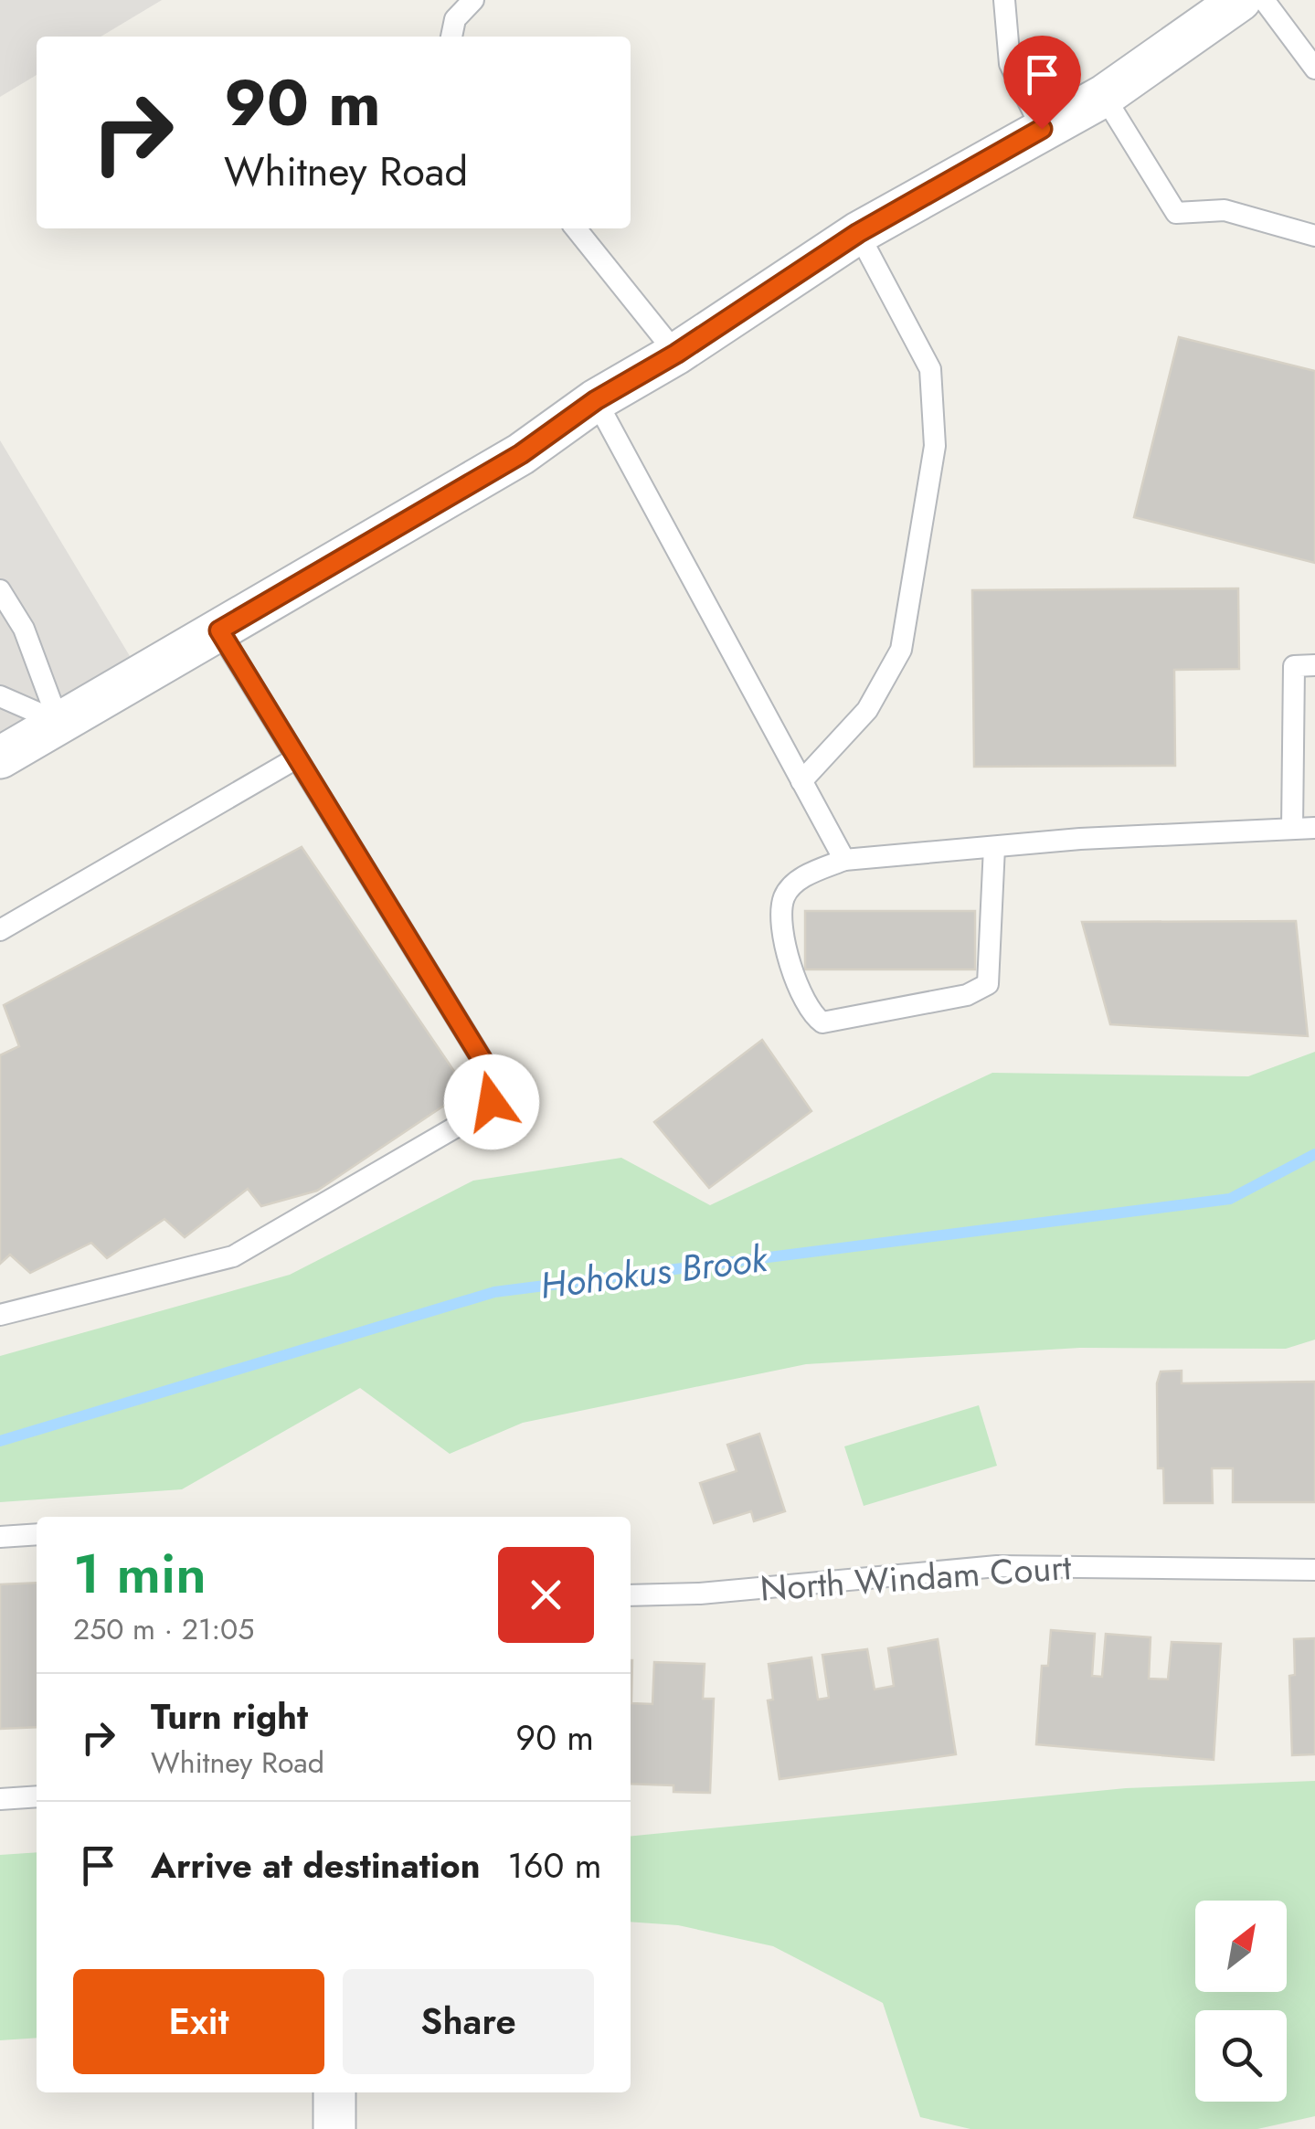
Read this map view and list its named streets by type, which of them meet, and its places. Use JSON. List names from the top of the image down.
{
  "streets": {
    "lane": ["North Windam Court"]
  },
  "water": ["Hohokus Brook"],
  "north": "top right",
  "page": {
    "turn": ["90 m", "Whitney Road"],
    "heading": ["1 min", "250 m · 21:05"],
    "list": [
      {
        "name": "Turn right",
        "note": "Whitney Road",
        "value": "90 m"
      },
      {
        "name": "Arrive at destination",
        "value": "160 m"
      }
    ],
    "buttons": ["Exit", "Share"]
  }
}
